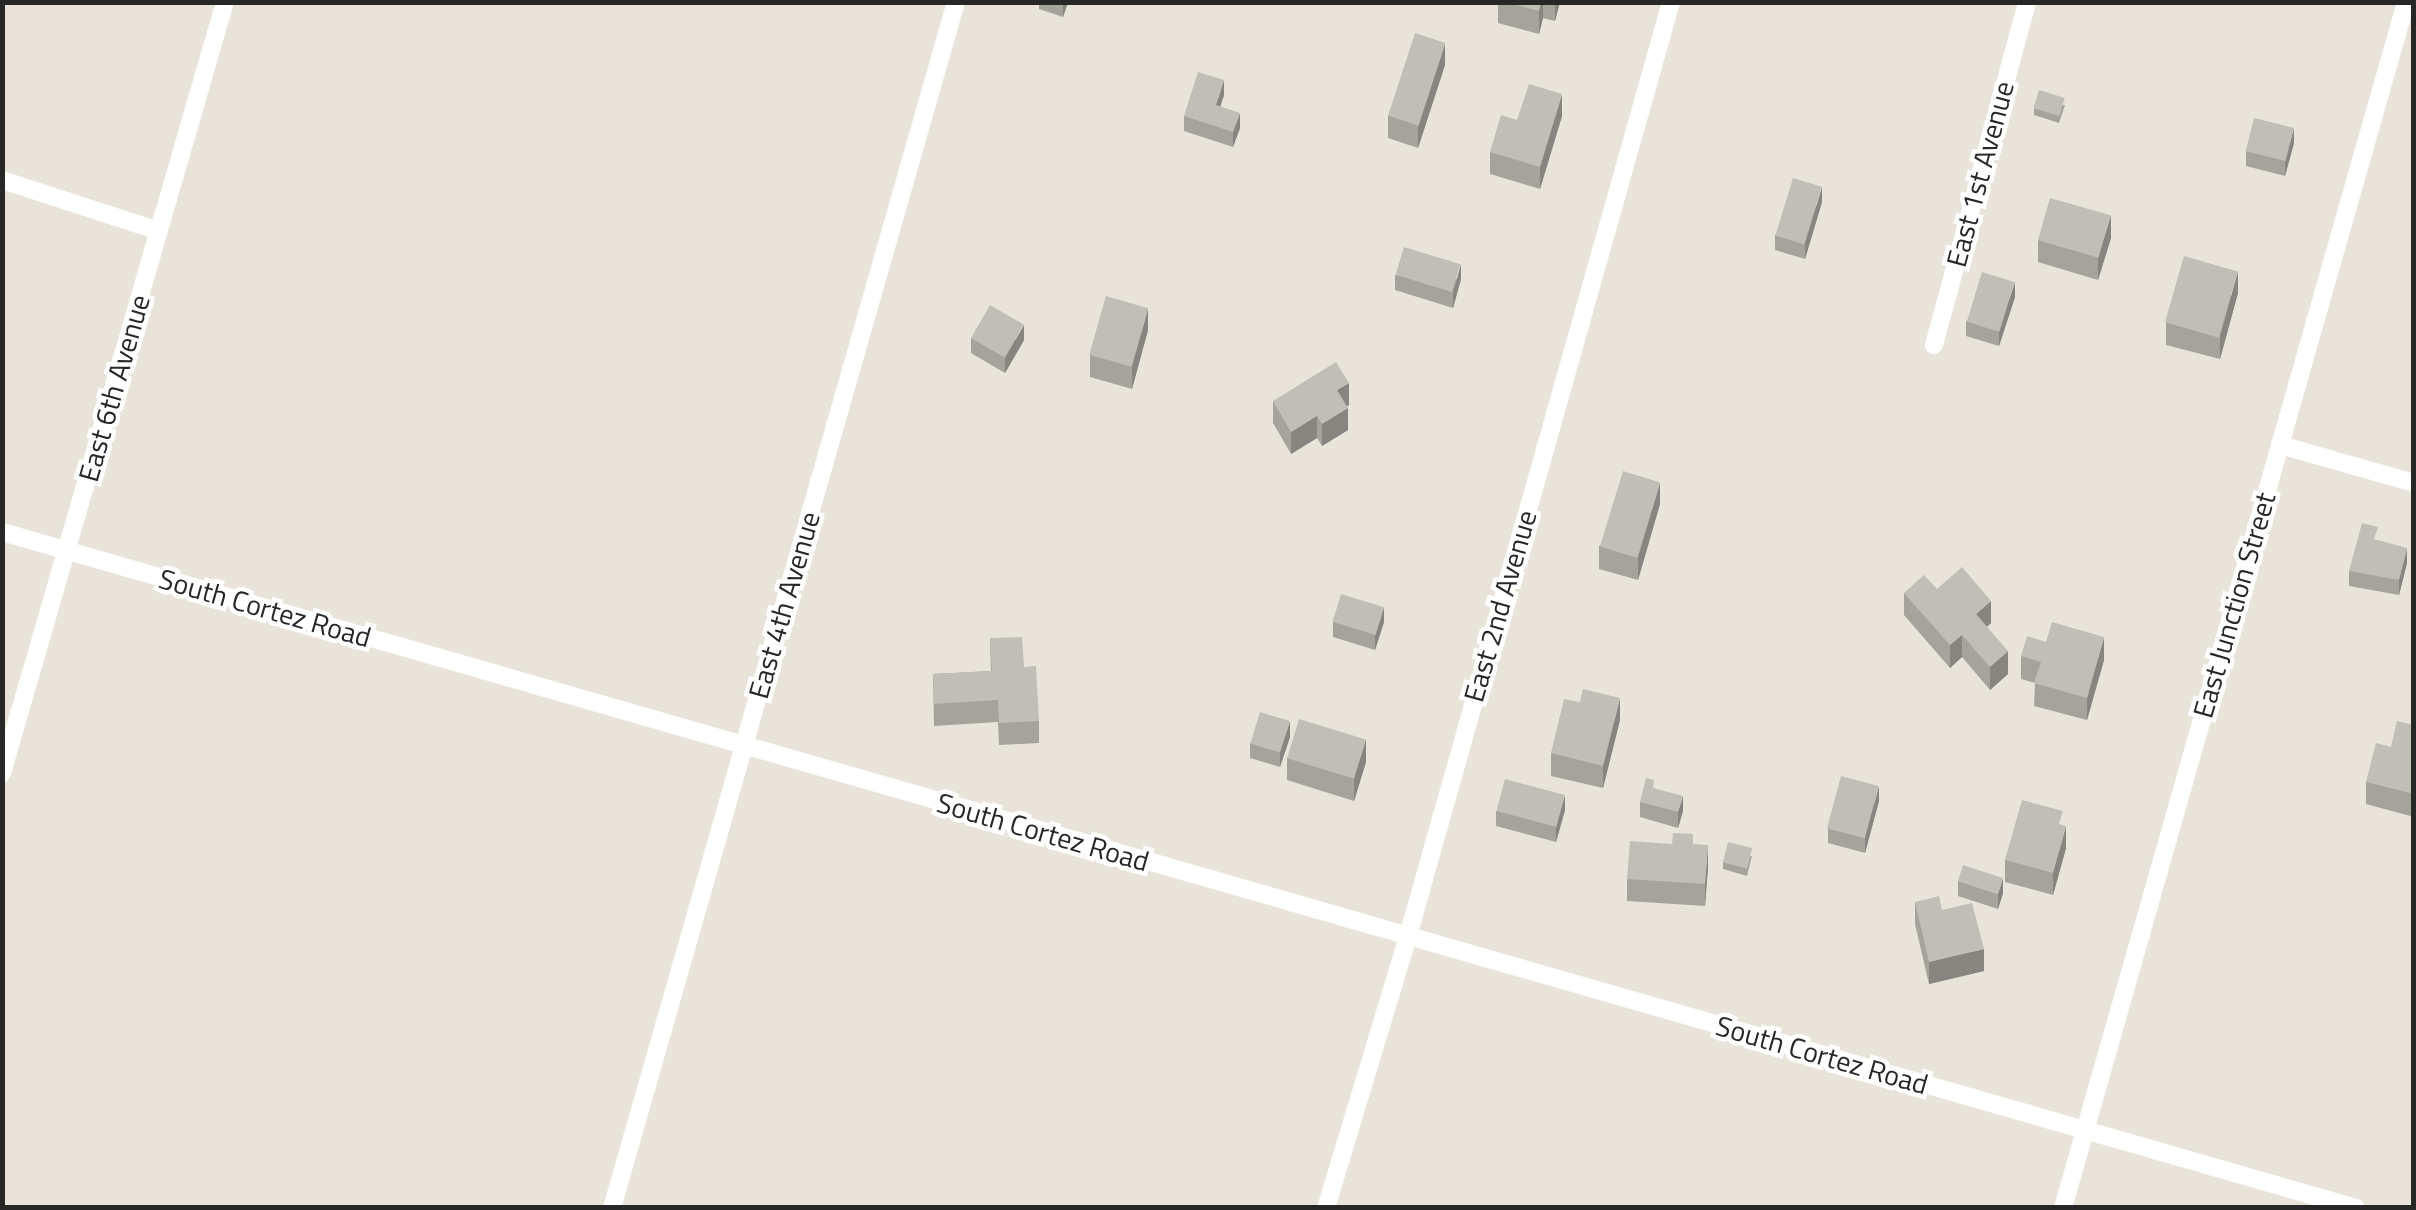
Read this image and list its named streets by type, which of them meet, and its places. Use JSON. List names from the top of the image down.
{
  "streets": {
    "street": [
      "East 1st Avenue",
      "East 6th Avenue",
      "East 4th Avenue",
      "East Junction Street",
      "East 2nd Avenue",
      "South Cortez Road"
    ]
  },
  "crossings": [
    ["East 6th Avenue", "South Cortez Road"],
    ["East 4th Avenue", "South Cortez Road"],
    ["East Junction Street", "South Cortez Road"],
    ["East 2nd Avenue", "South Cortez Road"]
  ]
}
